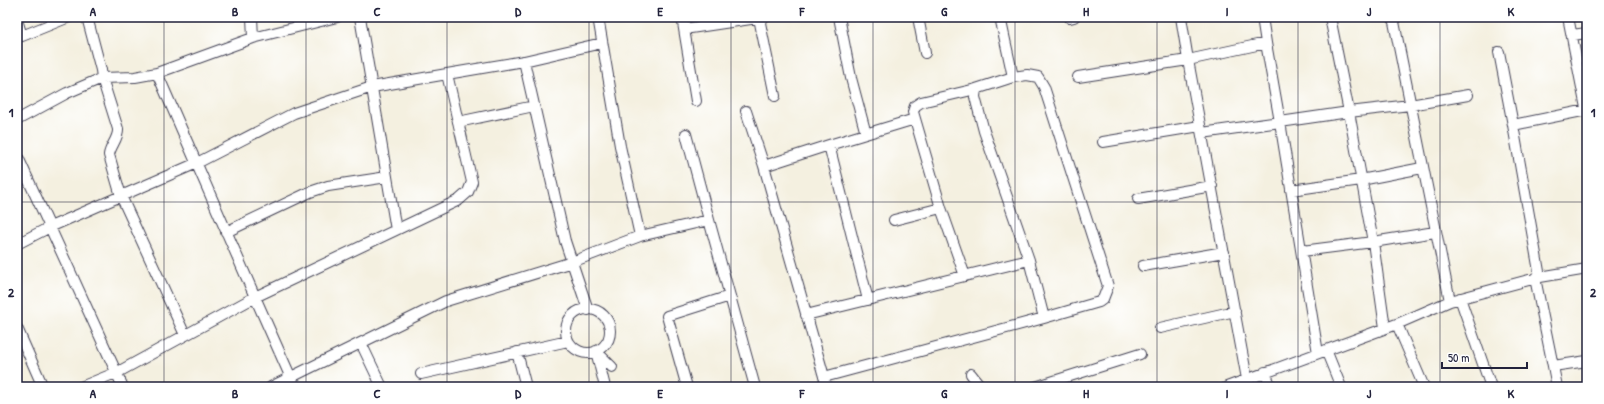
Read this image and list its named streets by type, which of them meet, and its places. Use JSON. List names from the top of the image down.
{
  "scale_bar": "50 m",
  "grid": {
    "columns": [
      "A",
      "B",
      "C",
      "D",
      "E",
      "F",
      "G",
      "H",
      "I",
      "J",
      "K"
    ],
    "rows": ["1", "2"]
  }
}
